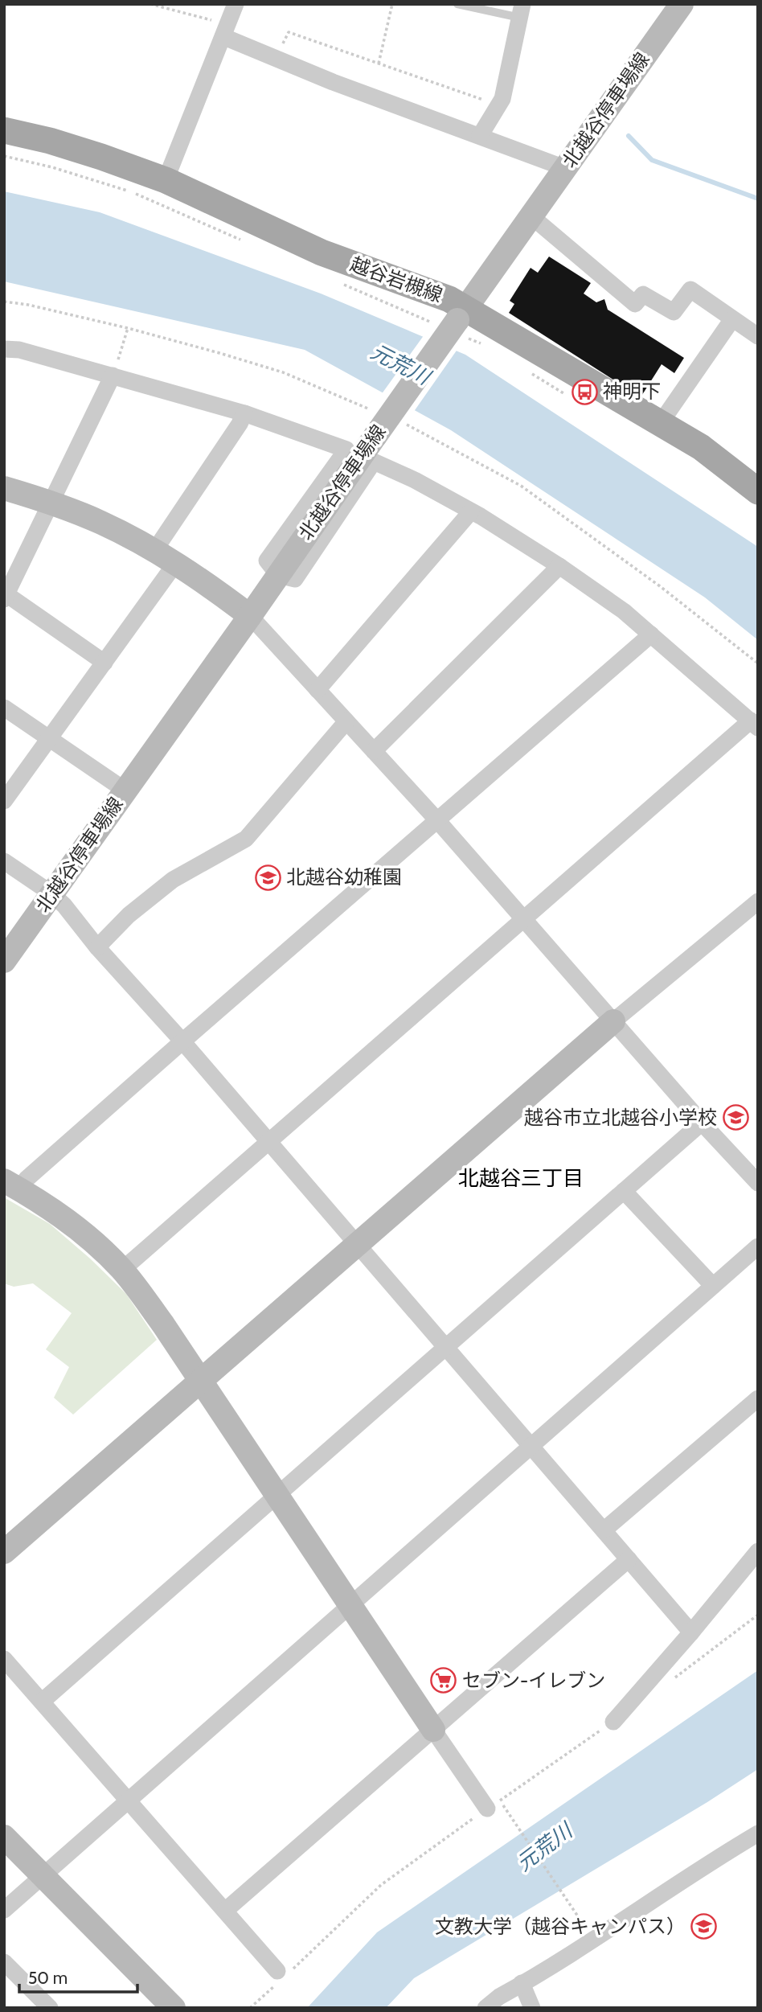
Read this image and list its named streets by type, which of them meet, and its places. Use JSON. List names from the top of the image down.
{
  "streets": {
    "main road": ["越谷岩槻線"],
    "street": ["北越谷停車場線"]
  },
  "crossings": [
    ["北越谷停車場線", "越谷岩槻線"]
  ],
  "districts": ["北越谷三丁目"],
  "water": ["元荒川"],
  "places": {
    "bus stop": ["神明下"],
    "school or university": ["北越谷幼稚園", "越谷市立北越谷小学校", "文教大学（越谷キャンパス）"],
    "supermarket": ["セブン-イレブン"]
  },
  "scale_bar": "50 m"
}
